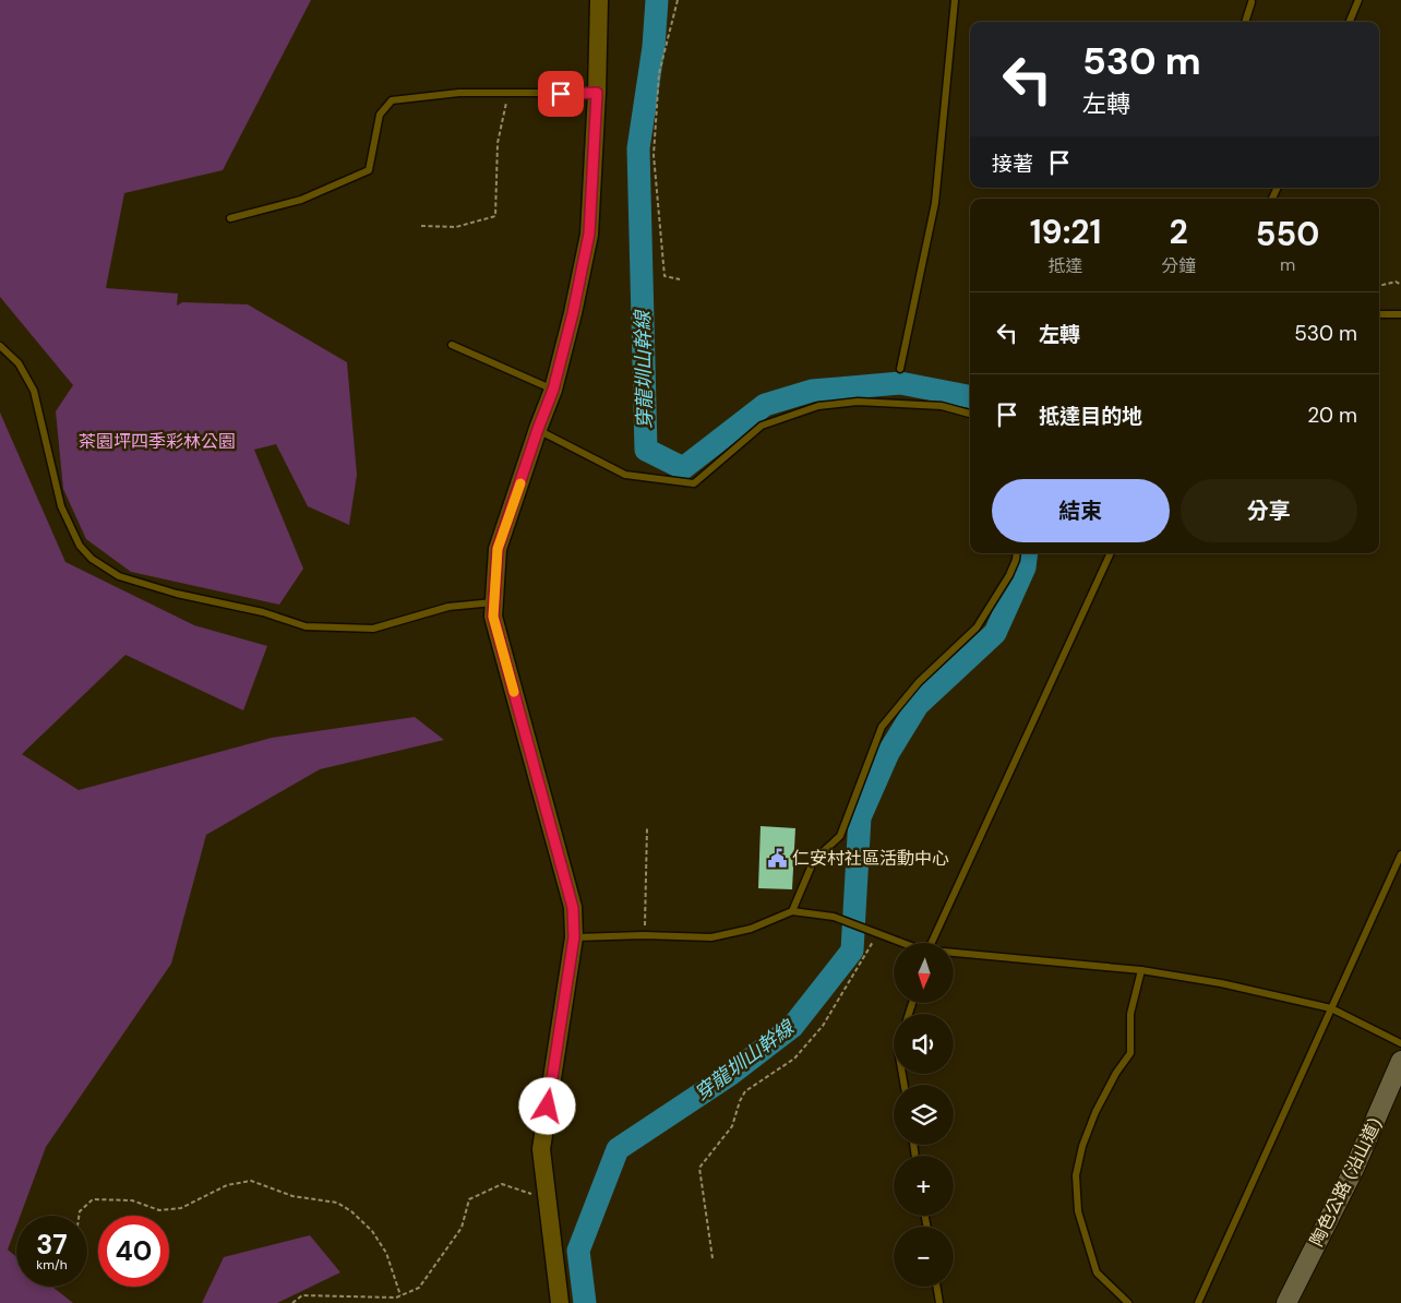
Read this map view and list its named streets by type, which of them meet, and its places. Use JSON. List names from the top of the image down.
{
  "streets": {
    "main road": ["陶色公路 (沿山道)"]
  },
  "water": ["穿龍圳山幹線"],
  "parks": ["茶園坪四季彩林公園"],
  "places": {
    "public building": ["仁安村社區活動中心"]
  },
  "north": "bottom",
  "page": {
    "turn": ["530 m", "左轉"],
    "then": "接著",
    "eta": [
      "19:21",
      "抵達",
      "2",
      "分鐘",
      "550",
      "m"
    ],
    "list": [
      {
        "name": "左轉",
        "value": "530 m"
      },
      {
        "name": "抵達目的地",
        "value": "20 m"
      }
    ],
    "buttons": ["結束", "分享"],
    "map_buttons": ["+", "−"],
    "speed": "37 km/h",
    "limit": "40"
  }
}
